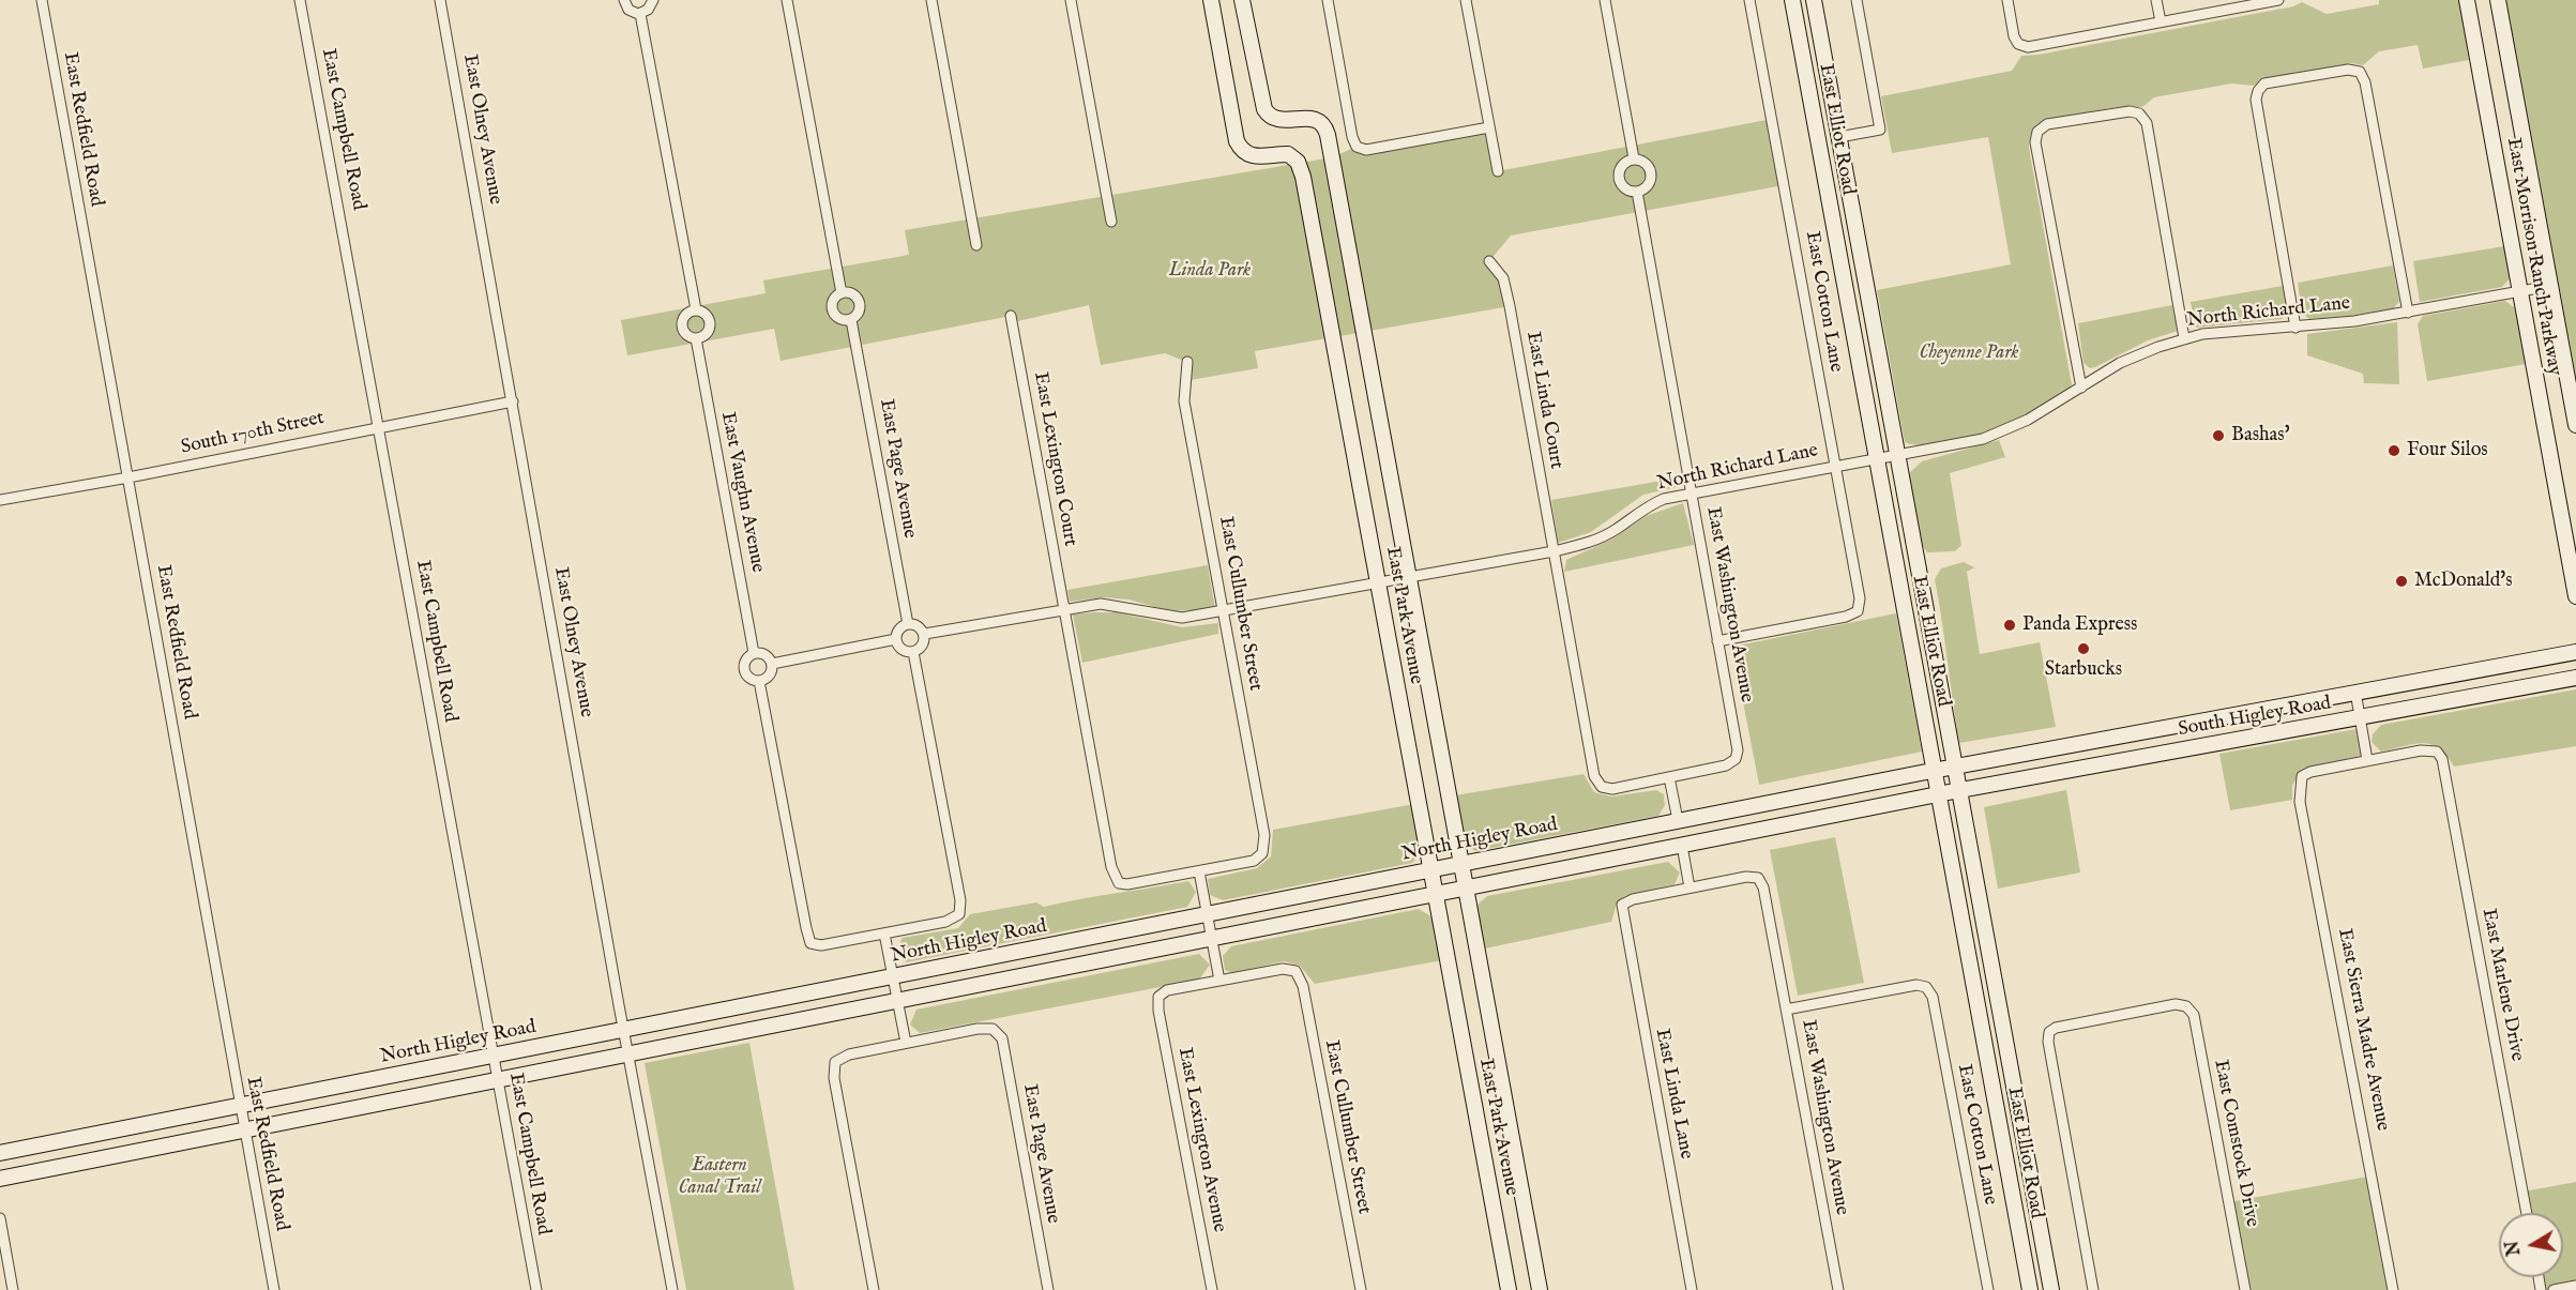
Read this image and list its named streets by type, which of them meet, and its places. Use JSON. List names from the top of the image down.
{
  "streets": {
    "main road": [
      "East Elliot Road",
      "East Morrison Ranch Parkway",
      "East Park Avenue",
      "South Higley Road",
      "North Higley Road"
    ],
    "street": [
      "East Redfield Road",
      "East Campbell Road",
      "East Olney Avenue",
      "East Cotton Lane",
      "North Richard Lane",
      "East Linda Court",
      "South 170th Street",
      "East Lexington Court",
      "East Page Avenue",
      "East Vaughn Avenue",
      "East Cullumber Street",
      "East Washington Avenue",
      "East Marlene Drive",
      "East Sierra Madre Avenue",
      "East Linda Lane",
      "East Lexington Avenue",
      "East Comstock Drive"
    ]
  },
  "crossings": [
    ["East Redfield Road", "South 170th Street"],
    ["East Redfield Road", "North Higley Road"],
    ["East Campbell Road", "South 170th Street"],
    ["East Campbell Road", "North Higley Road"],
    ["East Olney Avenue", "South 170th Street"],
    ["East Olney Avenue", "North Higley Road"],
    ["East Elliot Road", "North Richard Lane"],
    ["East Elliot Road", "South Higley Road"],
    ["East Elliot Road", "North Higley Road"],
    ["East Morrison Ranch Parkway", "North Richard Lane"],
    ["East Cotton Lane", "North Richard Lane"],
    ["East Cotton Lane", "East Washington Avenue"],
    ["North Richard Lane", "East Linda Court"],
    ["North Richard Lane", "East Lexington Court"],
    ["North Richard Lane", "East Page Avenue"],
    ["North Richard Lane", "East Cullumber Street"],
    ["North Richard Lane", "East Washington Avenue"],
    ["North Richard Lane", "East Park Avenue"],
    ["East Cullumber Street", "East Lexington Avenue"],
    ["East Washington Avenue", "East Linda Lane"],
    ["East Park Avenue", "North Higley Road"],
    ["South Higley Road", "North Higley Road"],
    ["East Marlene Drive", "East Sierra Madre Avenue"]
  ],
  "parks": ["Linda Park", "Cheyenne Park", "Eastern Canal Trail"],
  "places": [
    "Bashas'",
    "Four Silos",
    "McDonald's",
    "Panda Express",
    "Starbucks"
  ],
  "north": "left"
}
